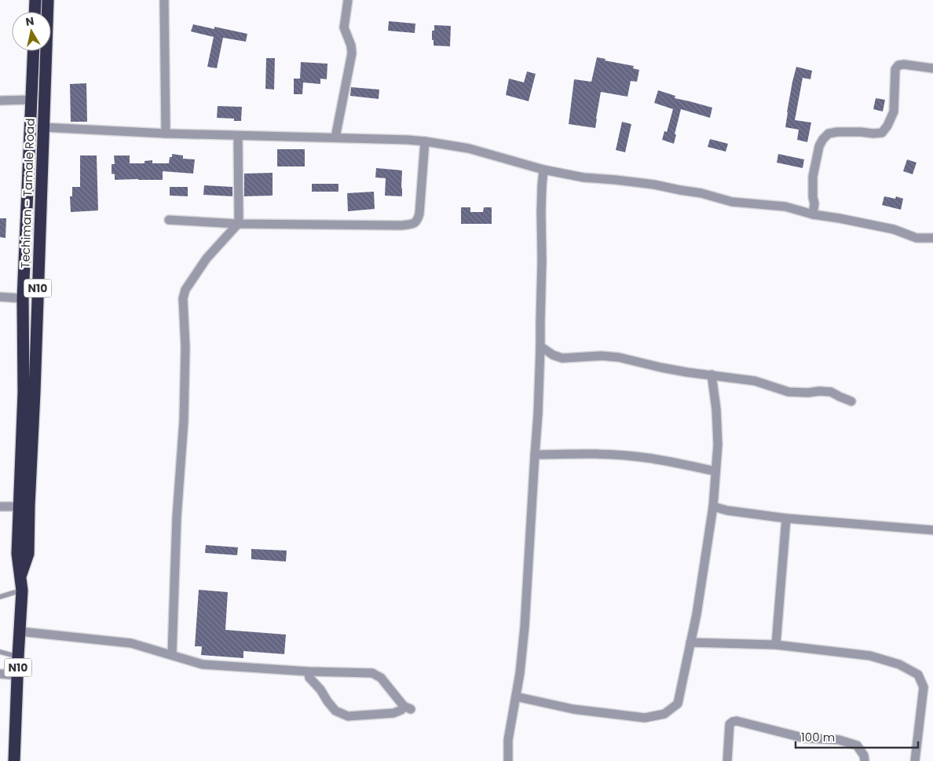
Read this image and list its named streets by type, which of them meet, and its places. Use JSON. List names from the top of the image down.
{
  "streets": {
    "highway": ["Techiman - Tamale Road", "N10"]
  },
  "scale_bar": "100 m",
  "north": "top"
}
